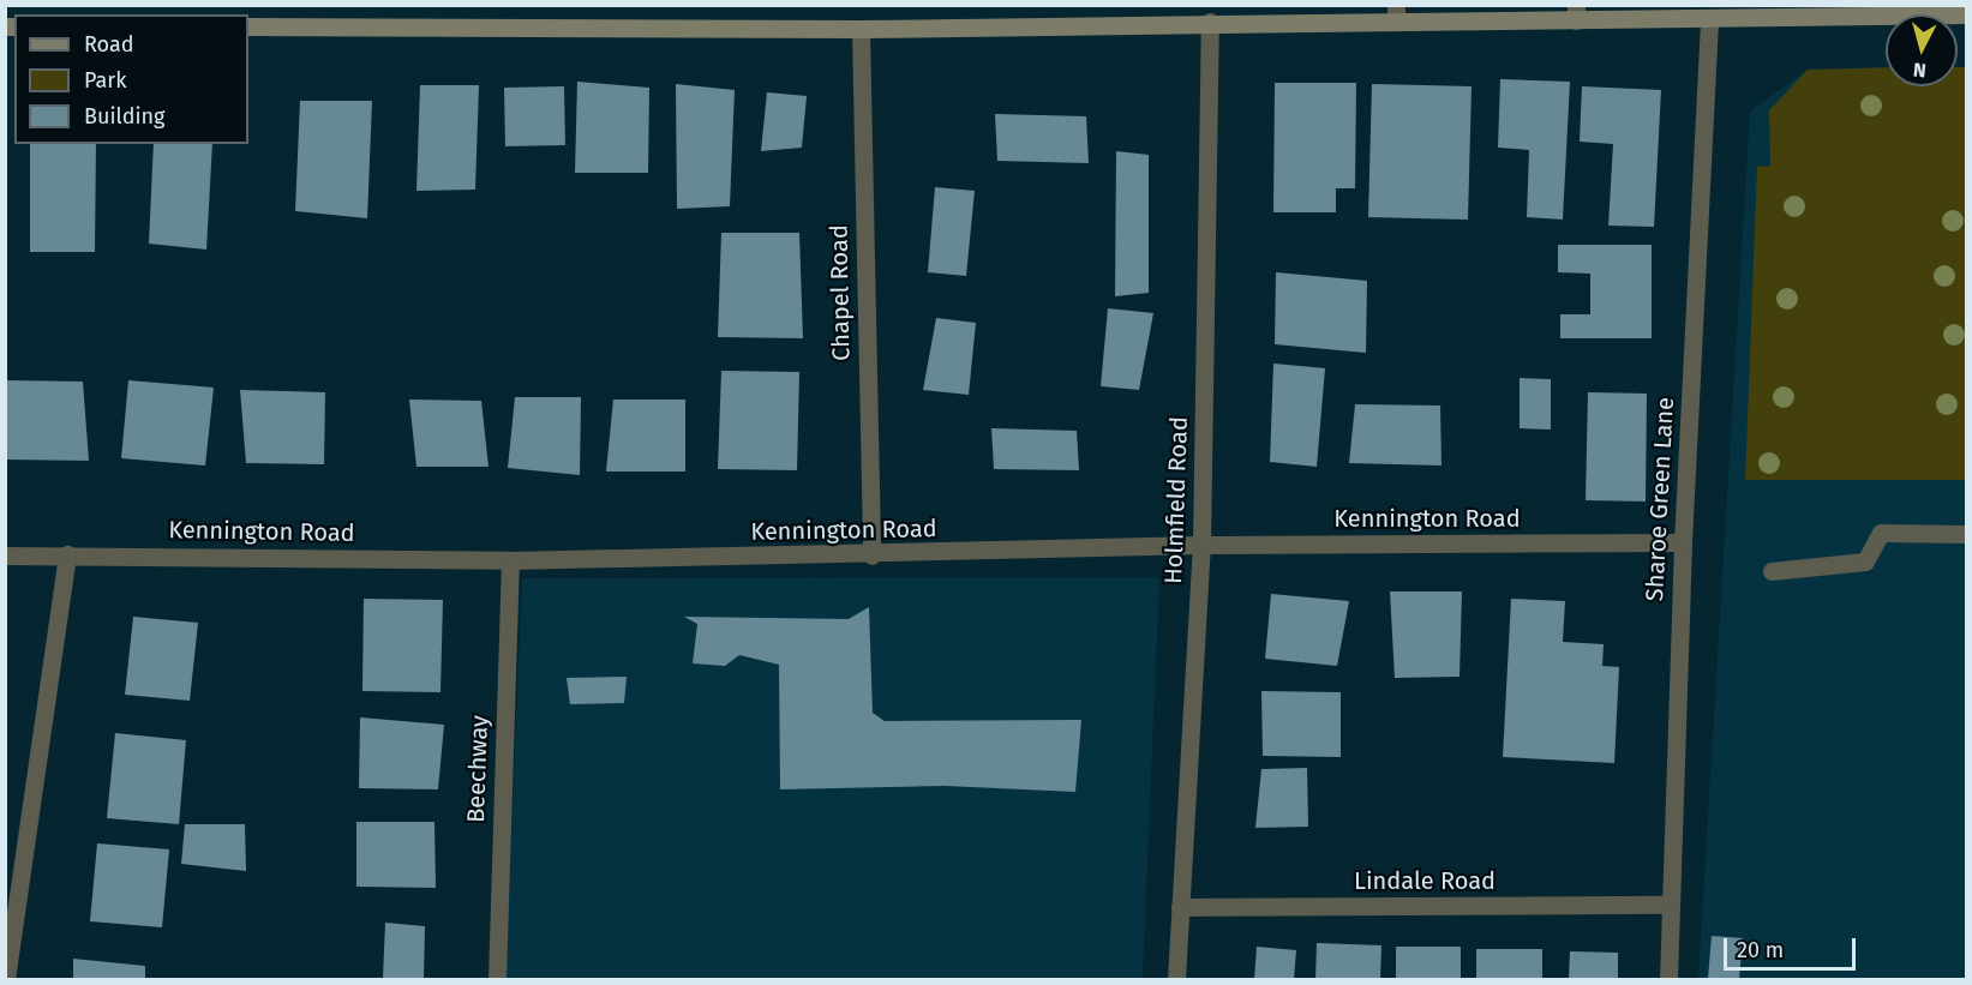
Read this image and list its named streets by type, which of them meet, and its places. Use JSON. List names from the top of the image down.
{
  "streets": {
    "street": [
      "Chapel Road",
      "Sharoe Green Lane",
      "Holmfield Road",
      "Kennington Road",
      "Beechway",
      "Lindale Road"
    ]
  },
  "crossings": [
    ["Chapel Road", "Kennington Road"],
    ["Sharoe Green Lane", "Kennington Road"],
    ["Sharoe Green Lane", "Lindale Road"],
    ["Holmfield Road", "Kennington Road"],
    ["Holmfield Road", "Lindale Road"],
    ["Kennington Road", "Beechway"]
  ],
  "legend": ["Road", "Park", "Building"],
  "scale_bar": "20 m",
  "north": "bottom"
}
